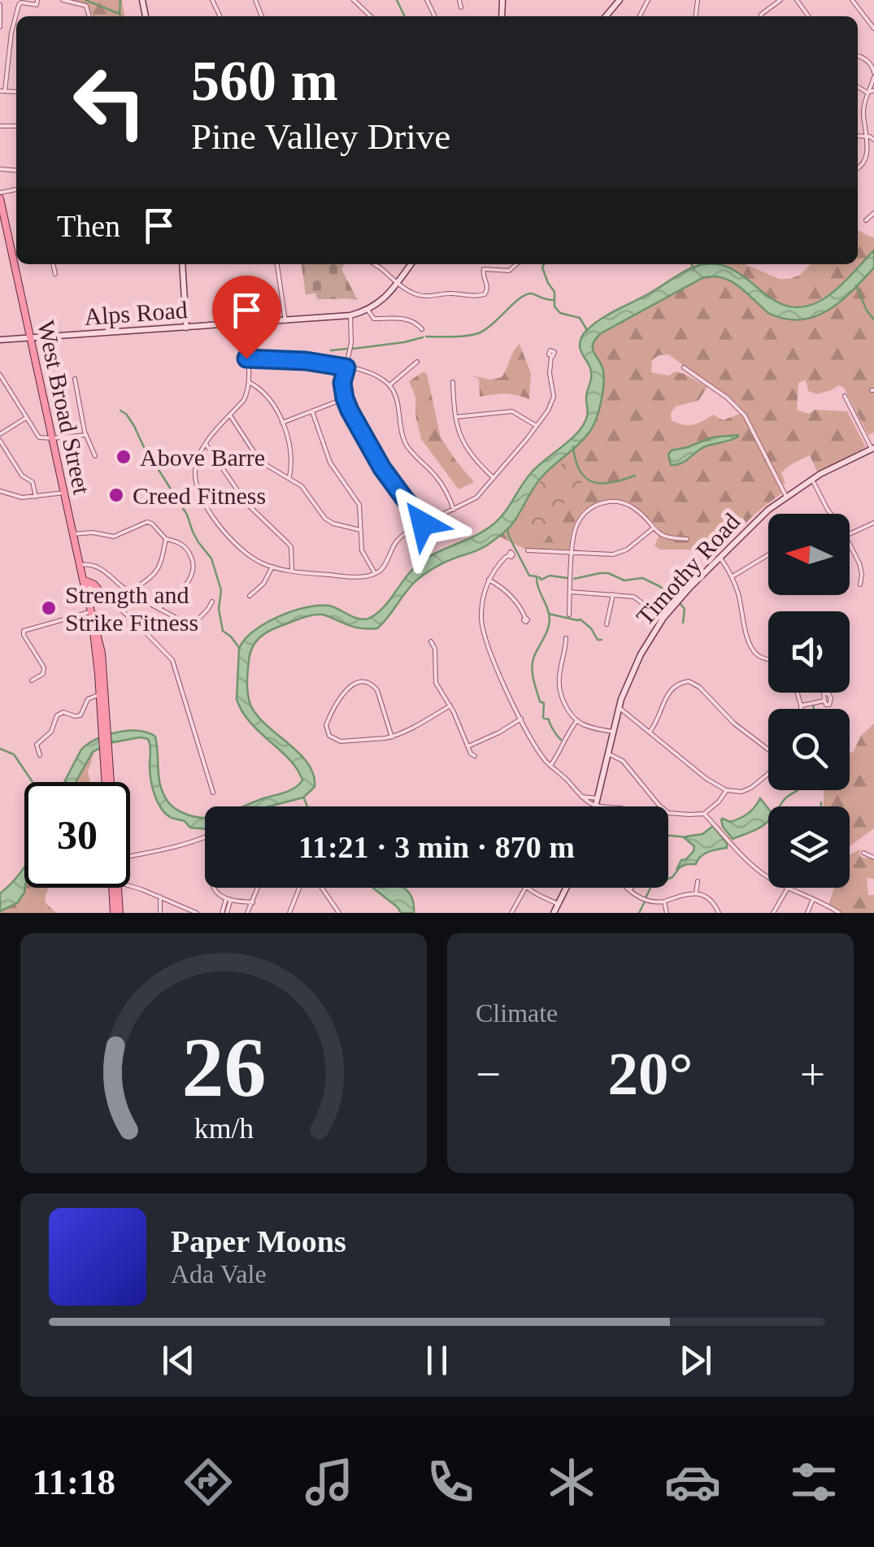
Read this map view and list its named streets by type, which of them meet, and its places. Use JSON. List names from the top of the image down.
{
  "streets": {
    "main road": ["Alps Road", "West Broad Street", "Timothy Road"]
  },
  "crossings": [
    ["Alps Road", "West Broad Street"]
  ],
  "places": ["Above Barre", "Creed Fitness", "Strength and Strike Fitness"],
  "north": "left",
  "page": {
    "turn": ["560 m", "Pine Valley Drive"],
    "then": "Then",
    "limit": "30",
    "trip": "11:21 · 3 min · 870 m",
    "tile": "Climate",
    "heat": ["−", "20°", "+"],
    "song": ["Paper Moons", "Ada Vale"],
    "tabs": "11:18",
    "gauge": ["26", "km/h"]
  }
}
